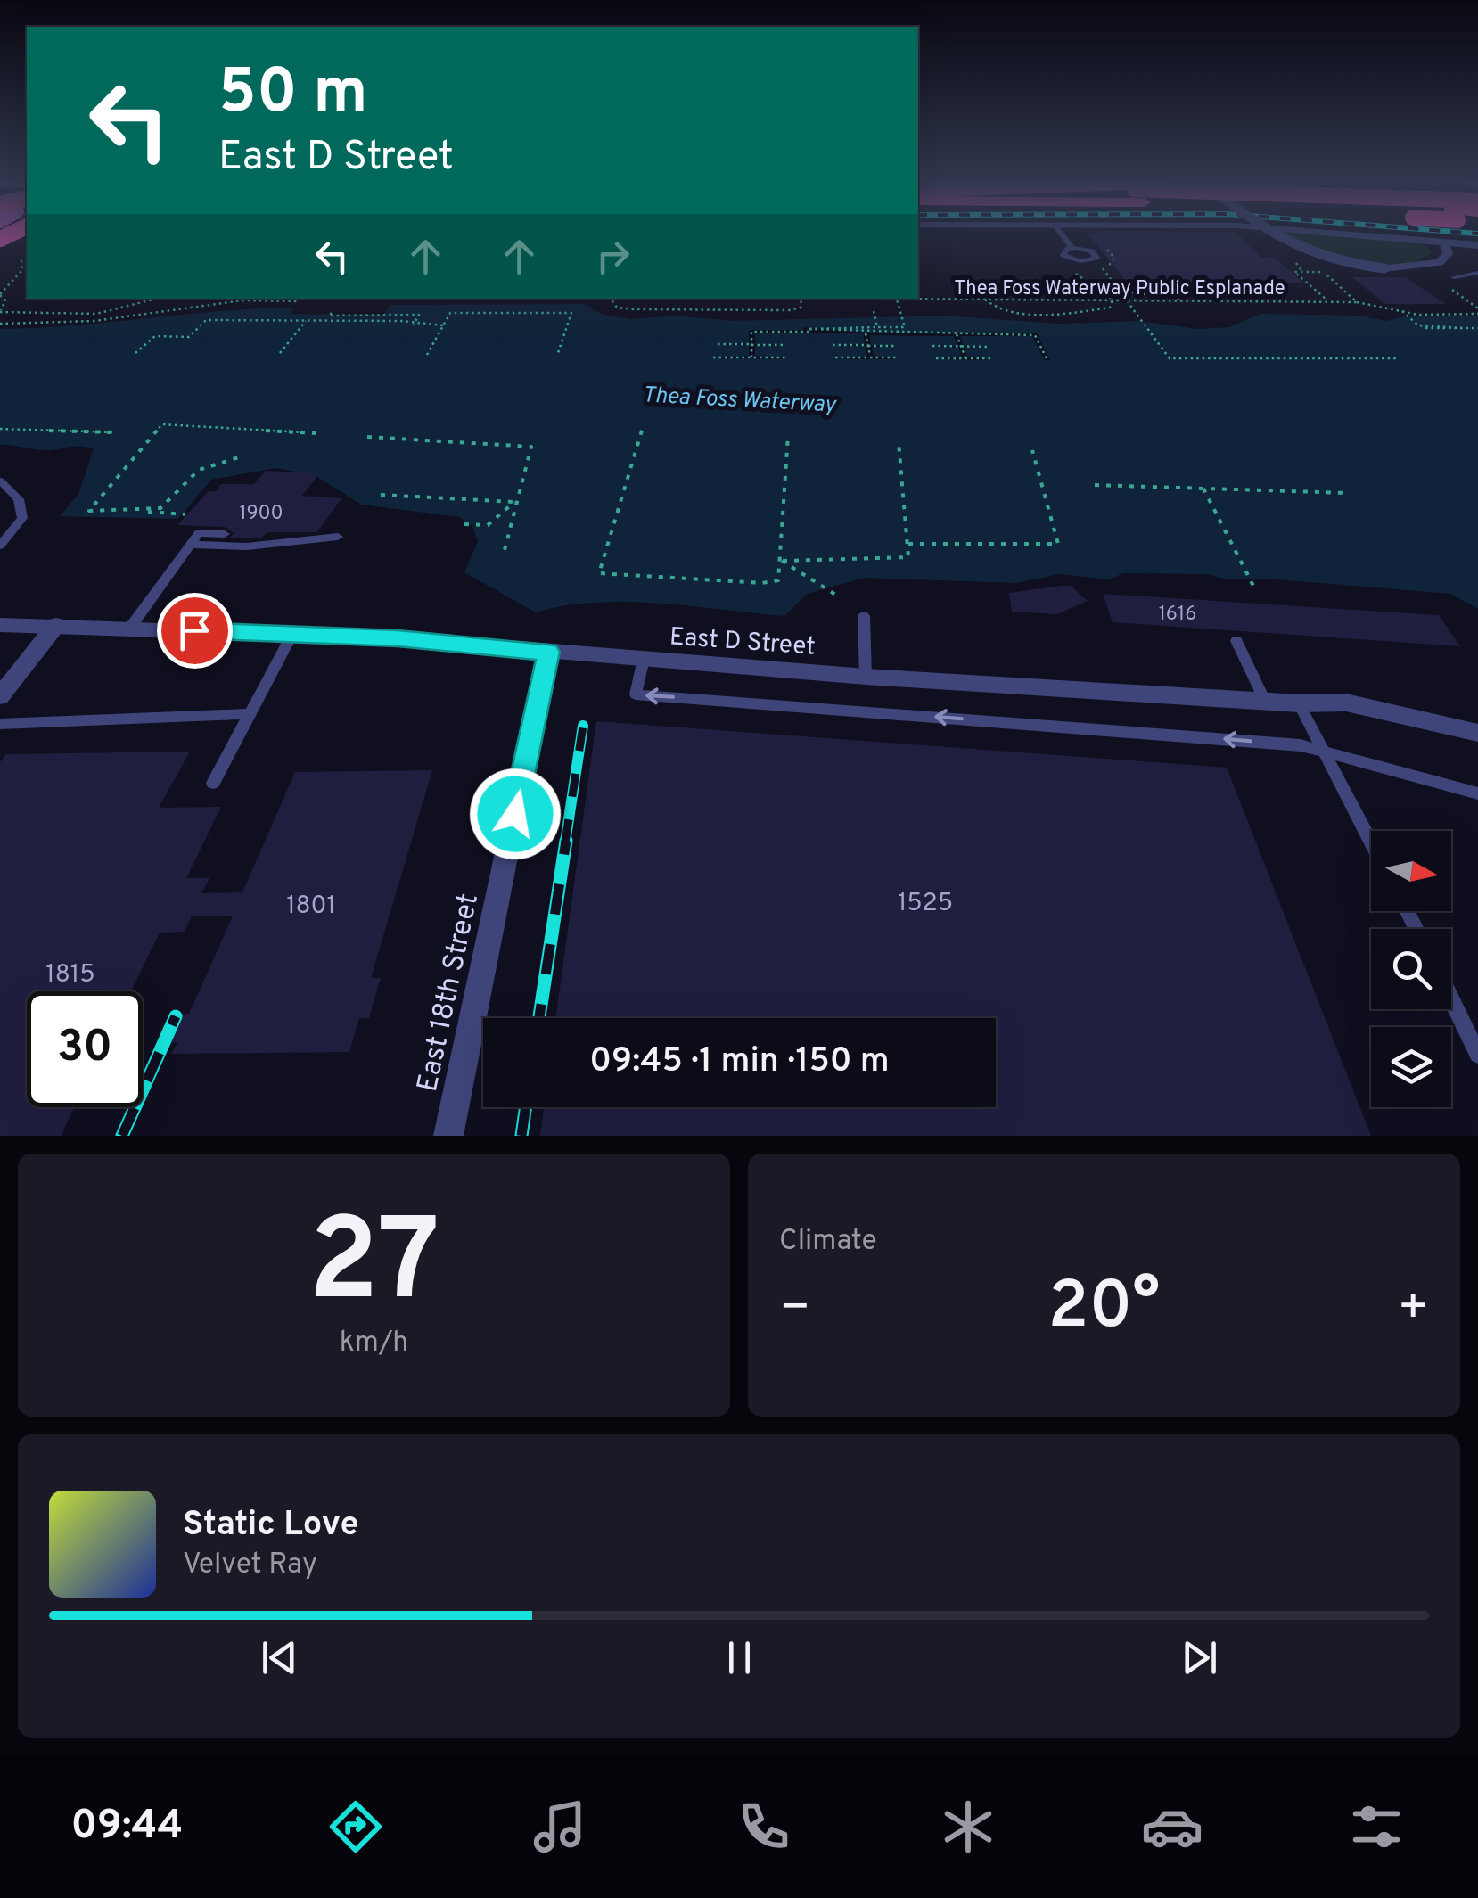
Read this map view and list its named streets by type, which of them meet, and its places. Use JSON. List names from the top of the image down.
{
  "streets": {
    "street": ["East D Street", "East 18th Street"],
    "path": ["Thea Foss Waterway Public Esplanade"]
  },
  "crossings": [
    ["East D Street", "East 18th Street"]
  ],
  "water": ["Thea Foss Waterway"],
  "house_numbers": [
    "1900",
    "1616",
    "1525",
    "1801",
    "1815"
  ],
  "north": "right",
  "page": {
    "turn": ["50 m", "East D Street"],
    "limit": "30",
    "trip": "09:45 · 1 min · 150 m",
    "tile": [
      ["27", "km/h"],
      "Climate"
    ],
    "heat": ["−", "20°", "+"],
    "song": ["Static Love", "Velvet Ray"],
    "tabs": "09:44"
  }
}
